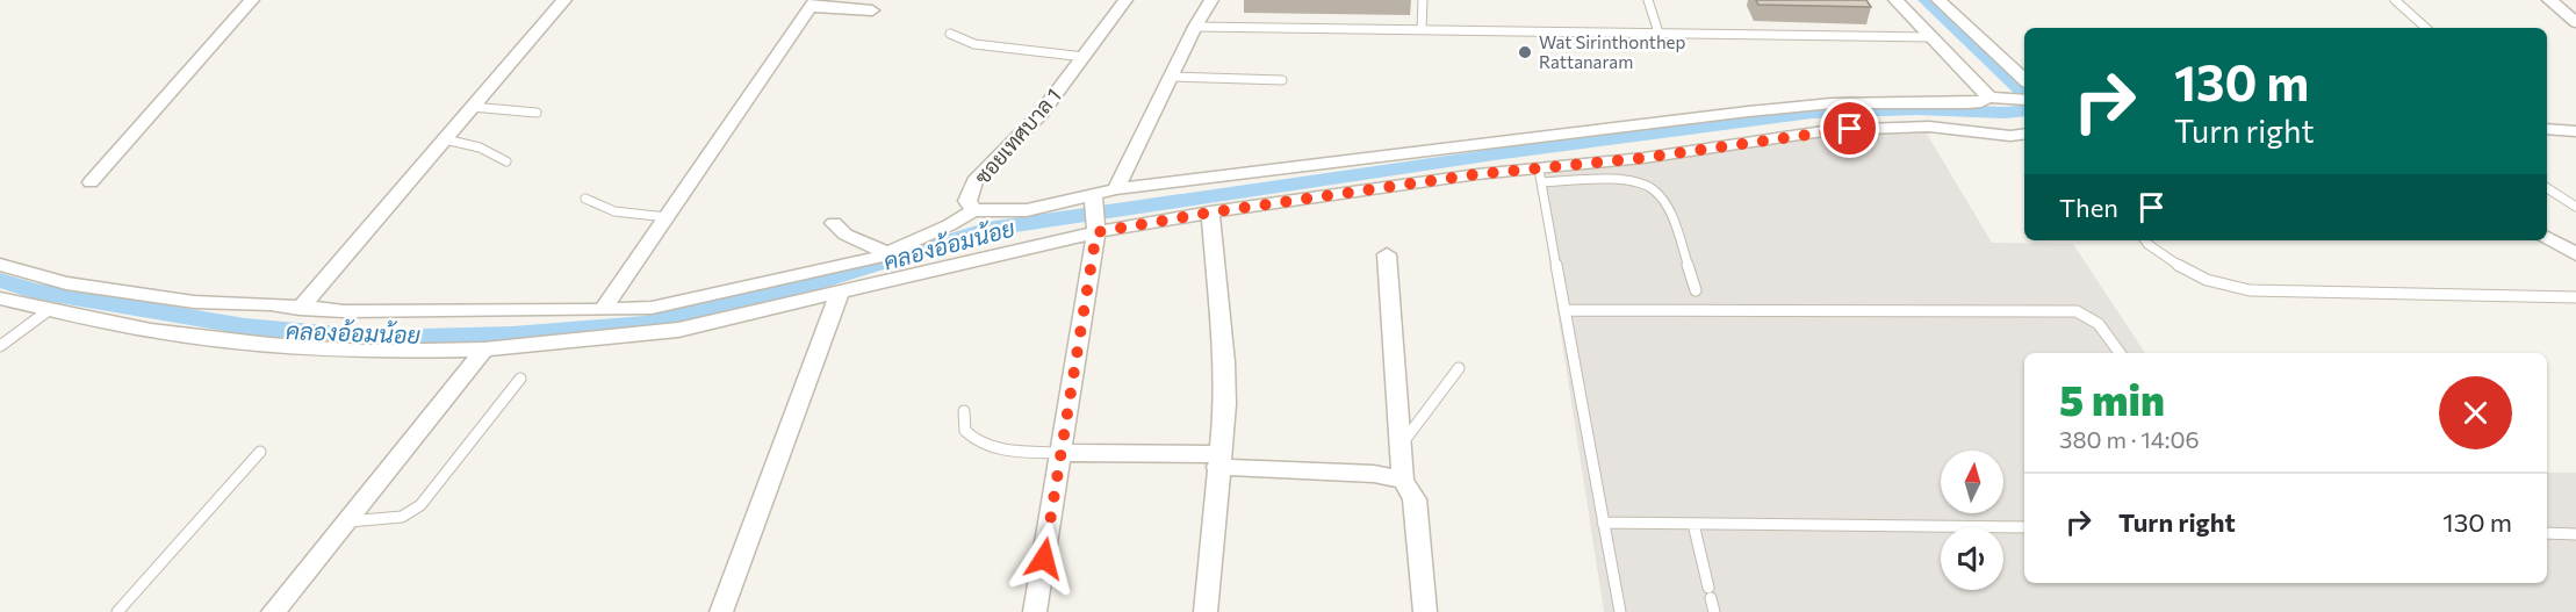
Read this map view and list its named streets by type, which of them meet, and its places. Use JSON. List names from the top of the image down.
{
  "streets": {
    "street": ["ซอยเทศบาล 1"]
  },
  "water": ["คลองอ้อมน้อย"],
  "places": ["Wat Sirinthonthep Rattanaram"],
  "north": "top",
  "page": {
    "turn": ["130 m", "Turn right"],
    "then": "Then",
    "heading": ["5 min", "380 m · 14:06"],
    "list": [
      {
        "name": "Turn right",
        "value": "130 m"
      }
    ]
  }
}
